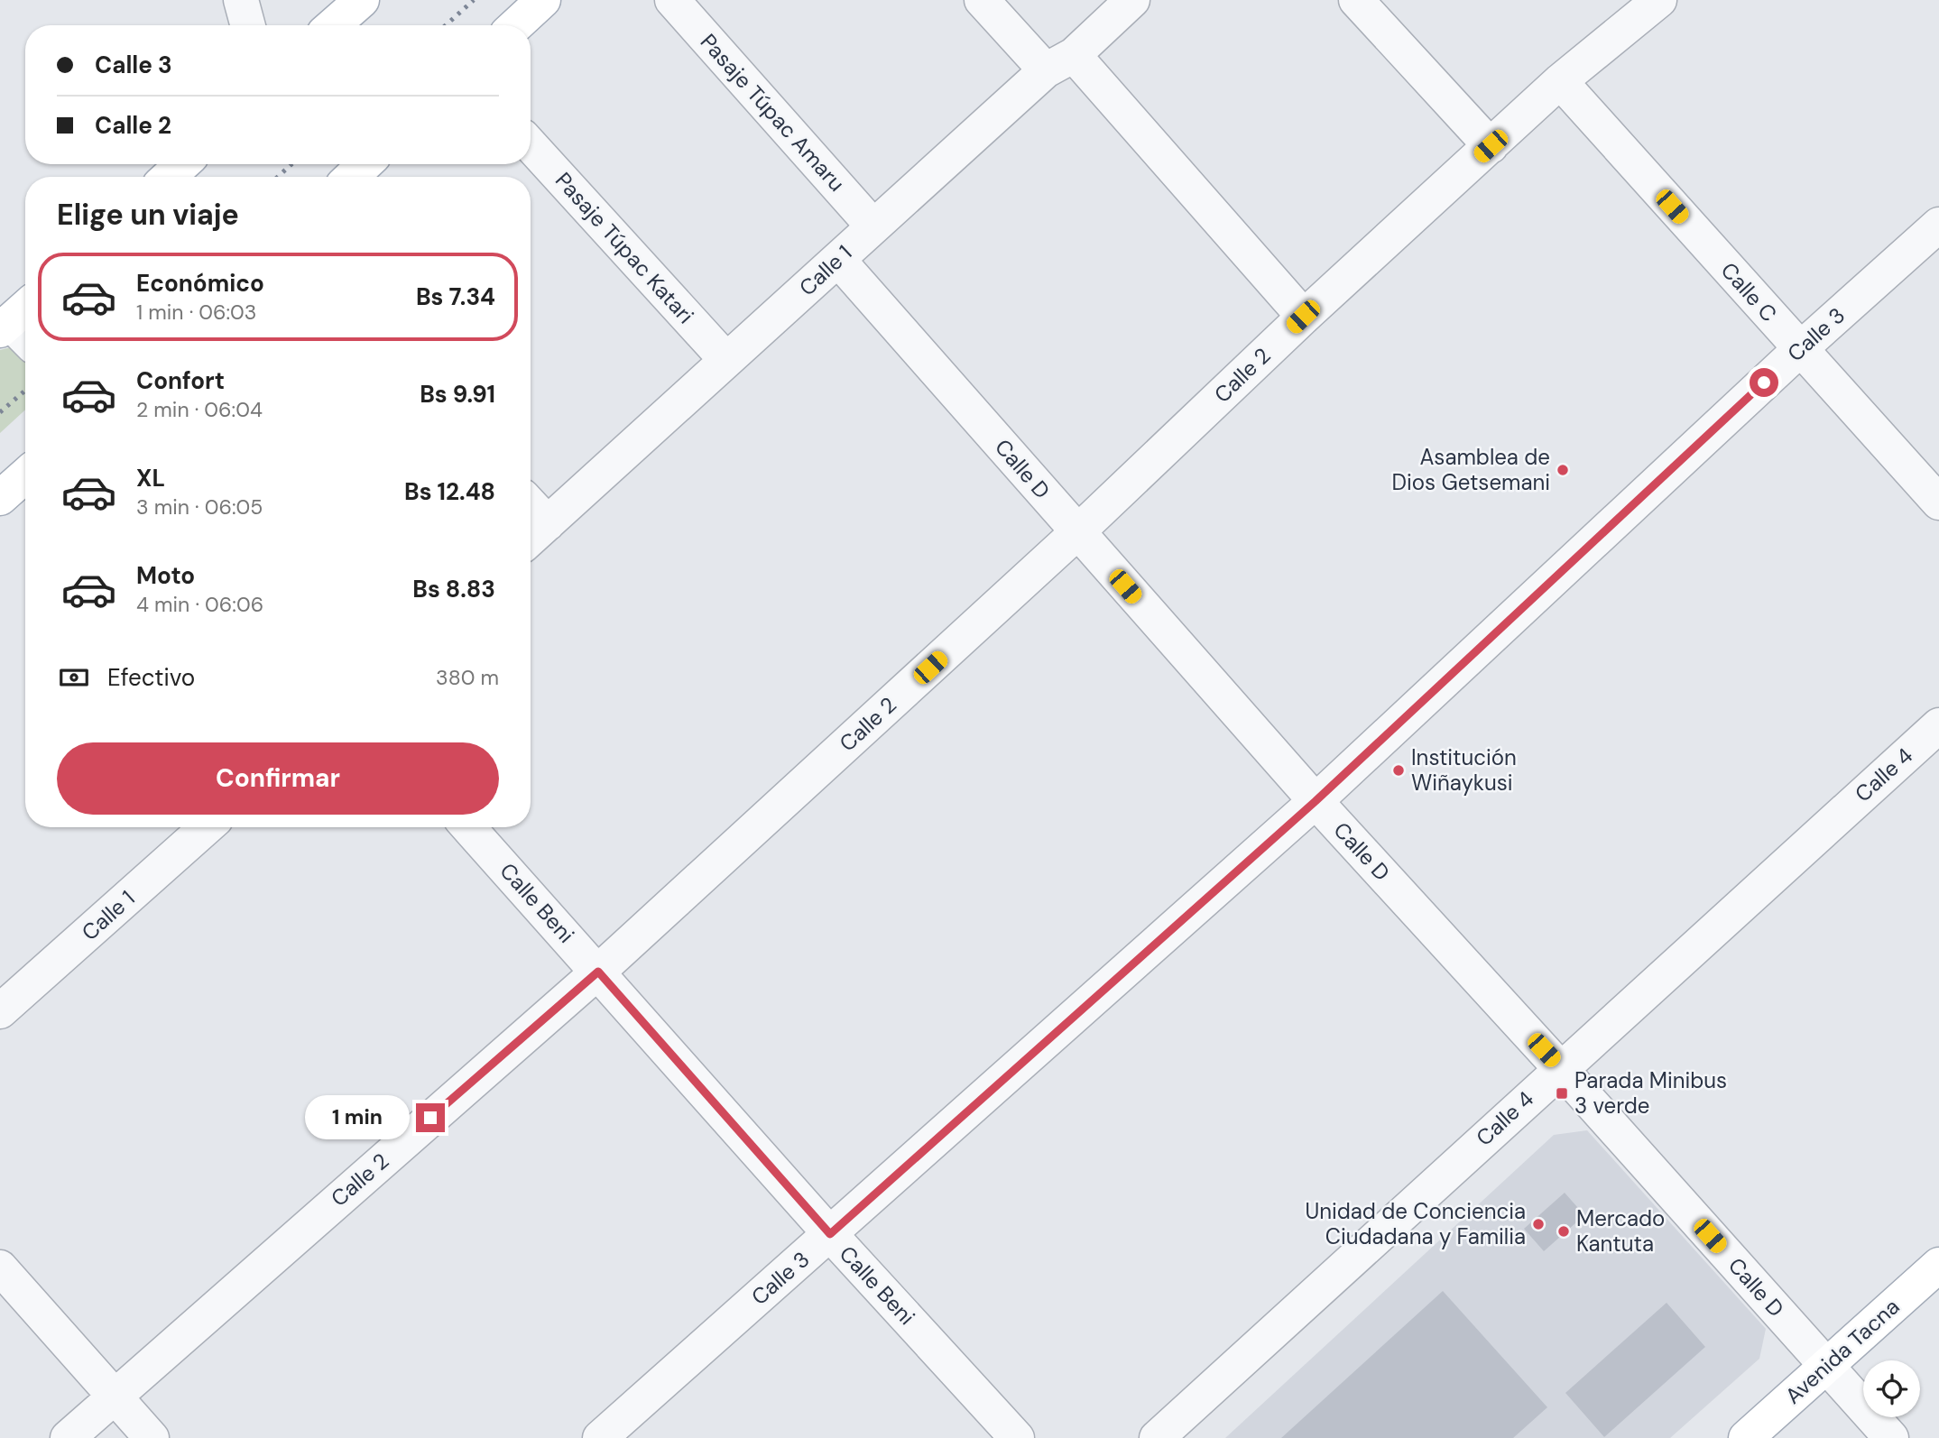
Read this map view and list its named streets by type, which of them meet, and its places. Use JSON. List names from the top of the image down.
{
  "streets": {
    "main road": ["Avenida Tacna"],
    "street": [
      "Pasaje Túpac Amaru",
      "Pasaje Túpac Katari",
      "Calle 1",
      "Calle C",
      "Calle 3",
      "Calle 2",
      "Calle D",
      "Calle 4",
      "Calle Beni"
    ]
  },
  "crossings": [
    ["Pasaje Túpac Amaru", "Calle 1"],
    ["Pasaje Túpac Katari", "Calle 1"],
    ["Calle 1", "Calle D"],
    ["Calle C", "Calle 3"],
    ["Calle C", "Calle 2"],
    ["Calle 3", "Calle D"],
    ["Calle 3", "Calle Beni"],
    ["Calle 2", "Calle D"],
    ["Calle 2", "Calle Beni"],
    ["Calle D", "Calle 4"],
    ["Calle D", "Avenida Tacna"]
  ],
  "places": {
    "other": [
      "Asamblea de Dios Getsemani",
      "Institución Wiñaykusi",
      "Unidad de Conciencia Ciudadana y Familia",
      "Mercado Kantuta"
    ],
    "transit": ["Parada Minibus 3 verde"]
  },
  "page": {
    "banner": ["Calle 3", "Calle 2"],
    "heading": "Elige un viaje",
    "list": [
      {
        "name": "Económico",
        "note": "1 min · 06:03",
        "value": "Bs 7.34"
      },
      {
        "name": "Confort",
        "note": "2 min · 06:04",
        "value": "Bs 9.91"
      },
      {
        "name": "XL",
        "note": "3 min · 06:05",
        "value": "Bs 12.48"
      },
      {
        "name": "Moto",
        "note": "4 min · 06:06",
        "value": "Bs 8.83"
      }
    ],
    "pay": ["Efectivo", "380 m"],
    "buttons": "Confirmar",
    "bubble": "1 min"
  }
}
